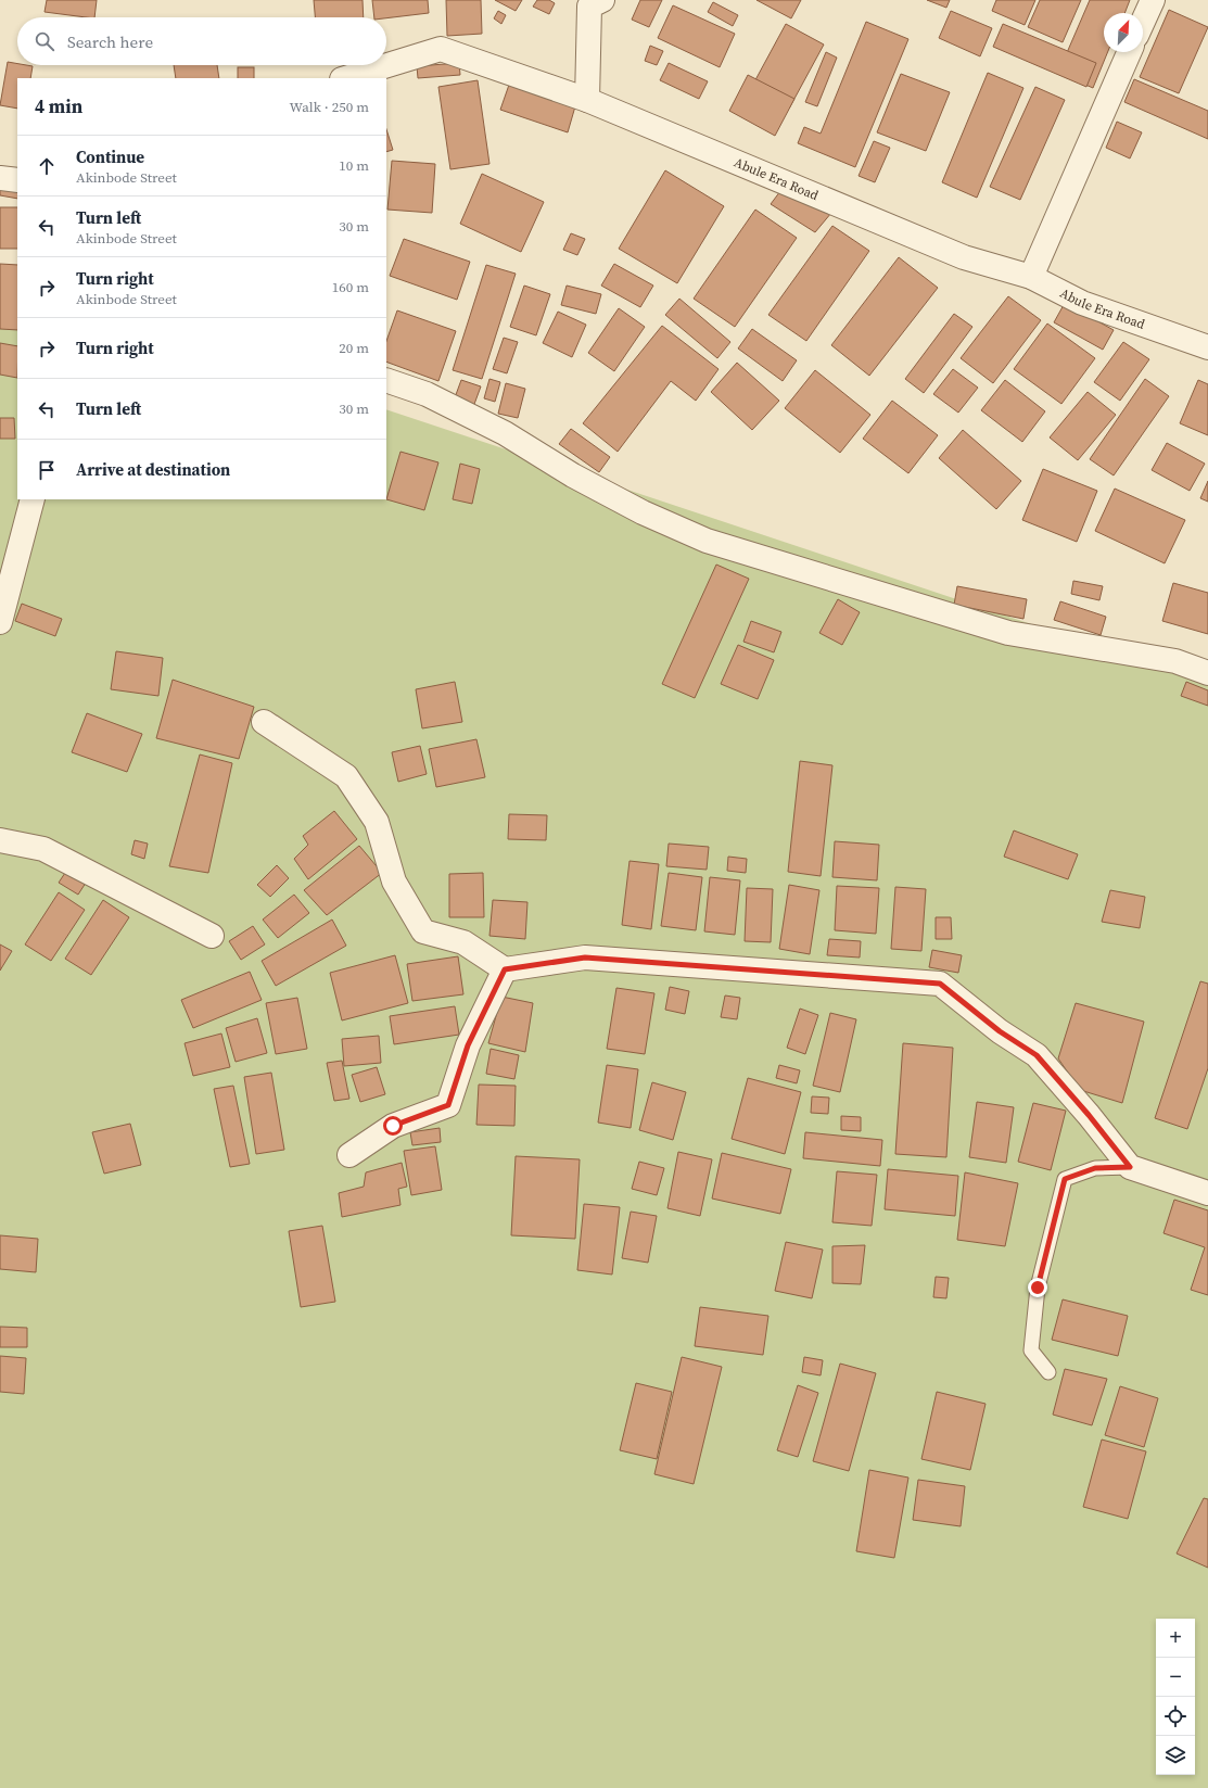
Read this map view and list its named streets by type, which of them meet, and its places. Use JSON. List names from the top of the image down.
{
  "streets": {
    "street": ["Abule Era Road"]
  },
  "north": "top right",
  "page": {
    "search": "Search here",
    "heading": ["4 min", "Walk · 250 m"],
    "list": [
      ["Continue", "Akinbode Street", "10 m"],
      ["Turn left", "Akinbode Street", "30 m"],
      ["Turn right", "Akinbode Street", "160 m"],
      ["Turn right", "20 m"],
      ["Turn left", "30 m"],
      "Arrive at destination"
    ],
    "map_buttons": ["+", "−"]
  }
}
